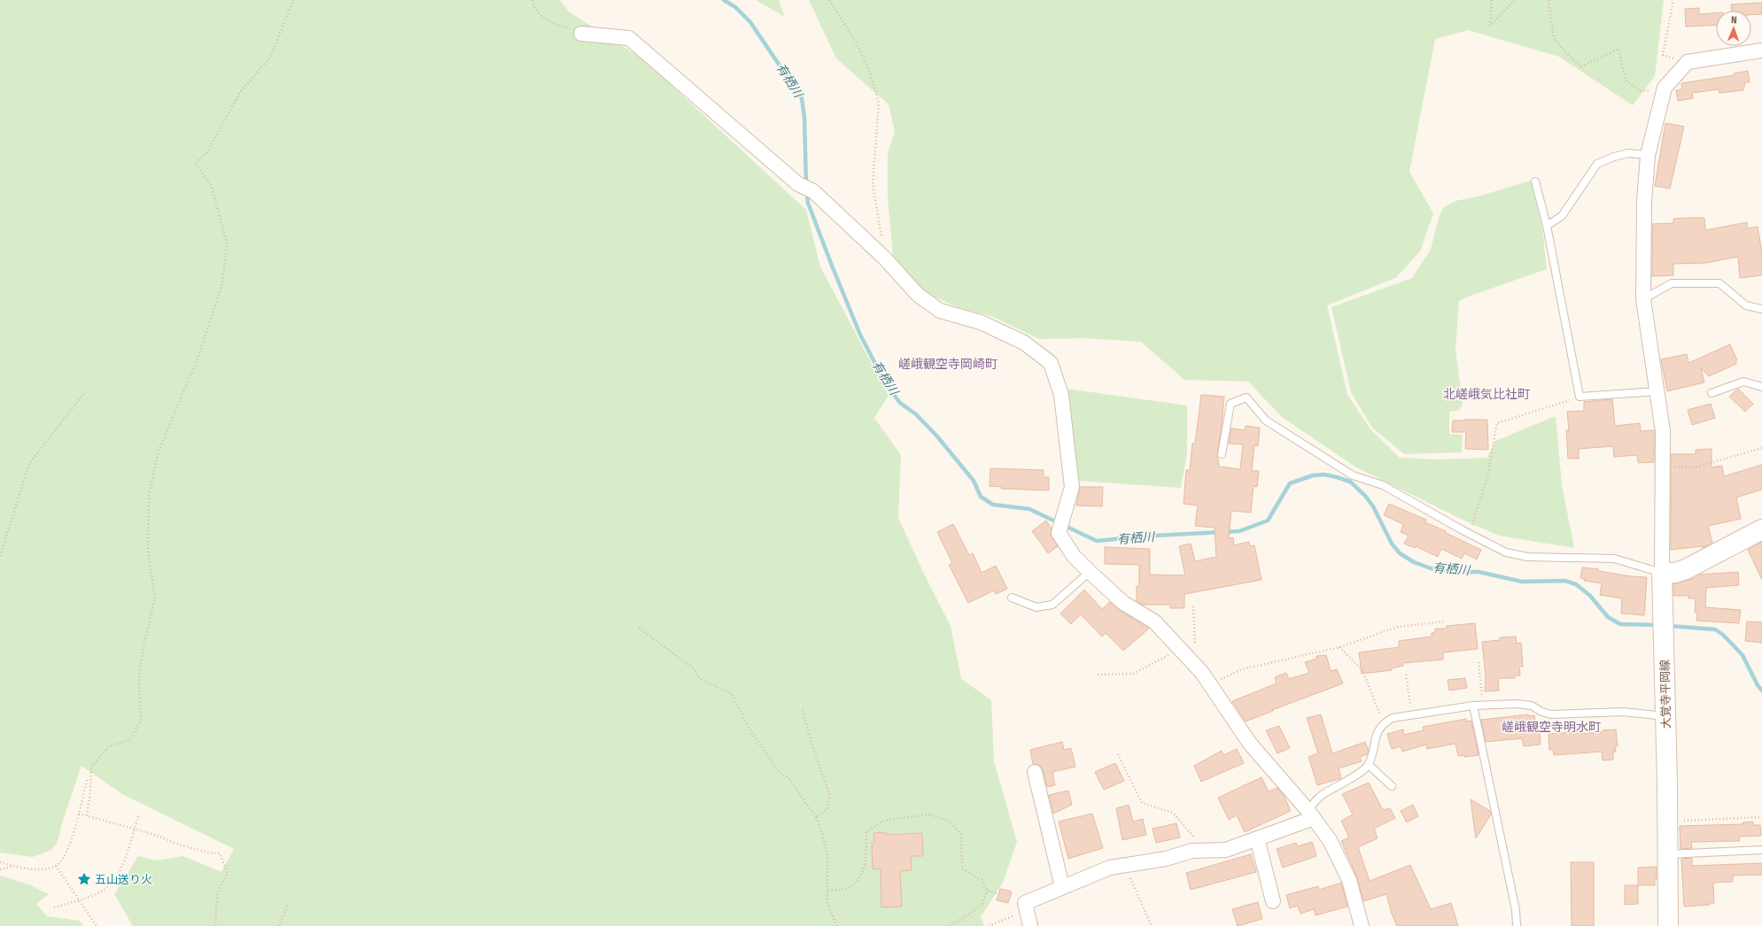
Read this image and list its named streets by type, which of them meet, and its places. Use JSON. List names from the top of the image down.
{
  "streets": {
    "main road": ["大覚寺平岡線"]
  },
  "districts": ["嵯峨観空寺岡崎町", "北嵯峨気比社町", "嵯峨観空寺明水町"],
  "water": ["有栖川"],
  "places": {
    "place": ["五山送り火"]
  },
  "north": "top"
}
